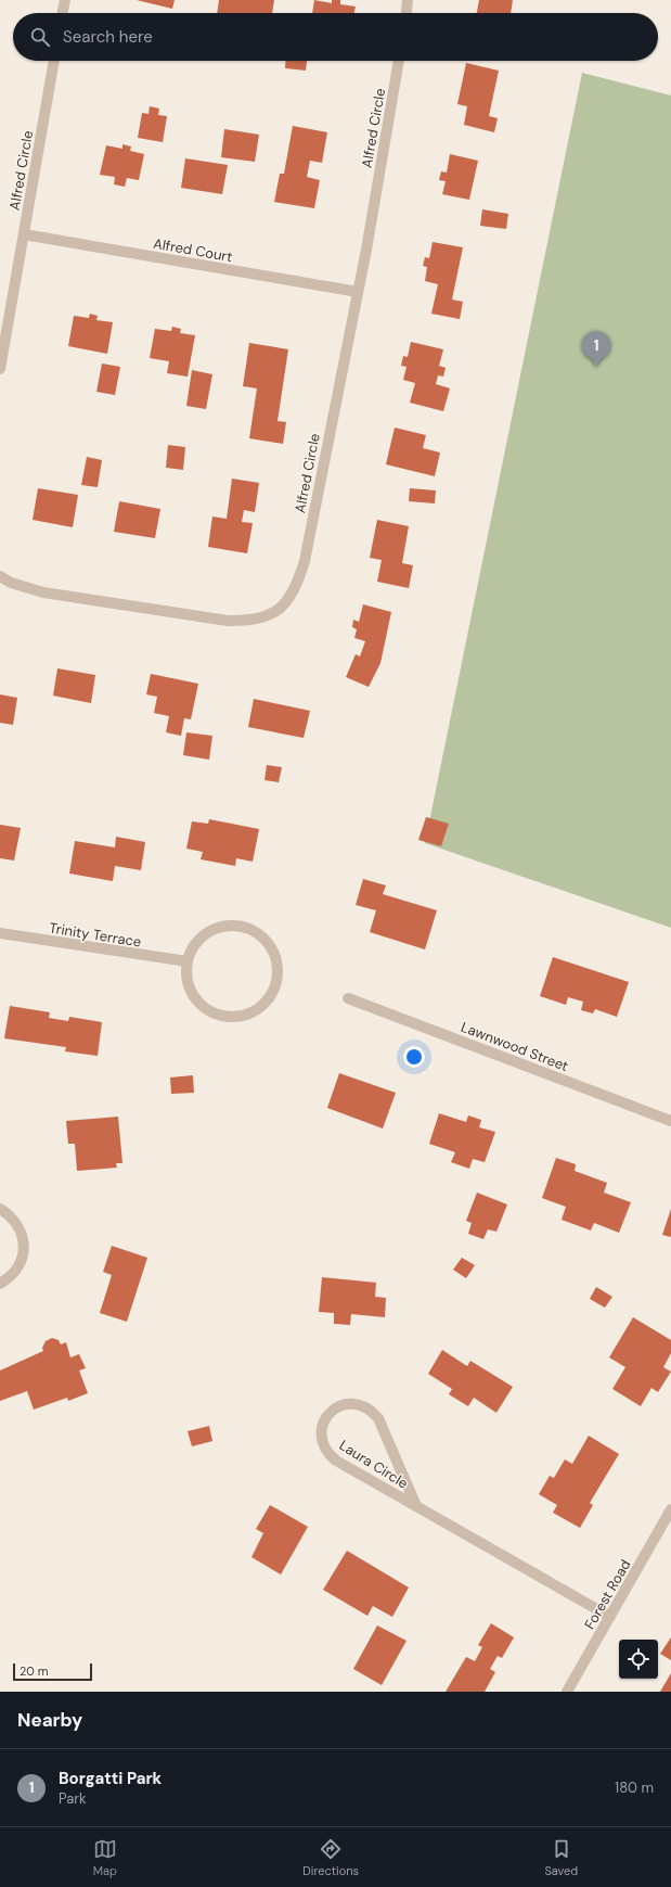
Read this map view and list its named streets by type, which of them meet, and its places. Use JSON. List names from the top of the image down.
{
  "streets": {
    "street": [
      "Alfred Circle",
      "Alfred Court",
      "Trinity Terrace",
      "Lawnwood Street",
      "Laura Circle",
      "Forest Road"
    ]
  },
  "crossings": [
    ["Alfred Circle", "Alfred Court"],
    ["Laura Circle", "Forest Road"]
  ],
  "scale_bar": "20 m",
  "page": {
    "search": "Search here",
    "pins": "1",
    "scale": "20 m",
    "heading": "Nearby",
    "list": [
      {
        "mark": "1",
        "name": "Borgatti Park",
        "note": "Park",
        "value": "180 m"
      }
    ],
    "nav": ["Map", "Directions", "Saved"]
  }
}
